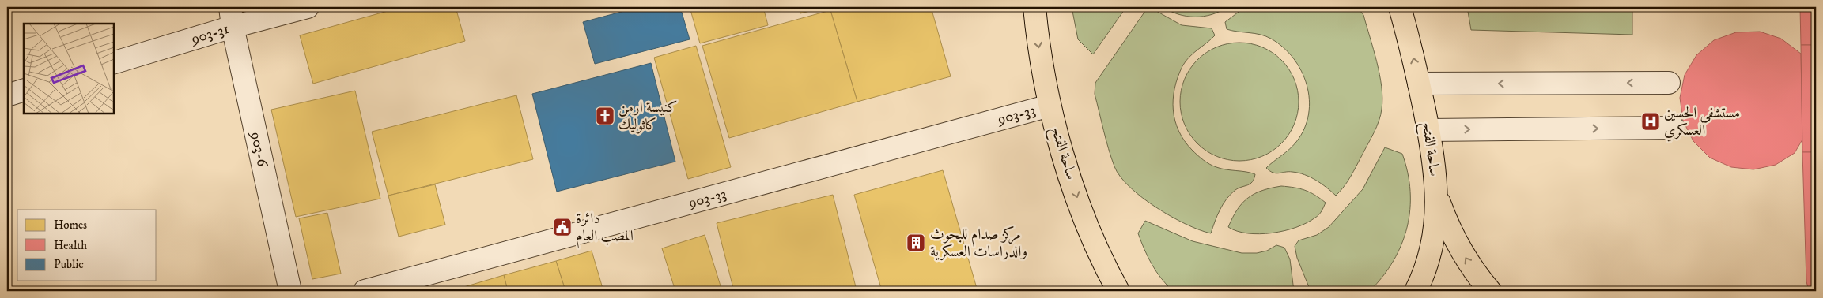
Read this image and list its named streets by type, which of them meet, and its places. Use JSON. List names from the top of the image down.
{
  "streets": {
    "main road": ["ساحة الفتح"],
    "street": ["903-31", "903-33", "903-6"]
  },
  "crossings": [
    ["903-31", "903-6"],
    ["903-33", "ساحة الفتح"]
  ],
  "places": {
    "church": ["كنيسة ارمن كاثوليك"],
    "hospital": ["مستشفى الحسين العسكري"],
    "public building": ["دائرة المصب العام"],
    "building": ["مركز صدام للبحوث والدراسات العسكرية"]
  },
  "legend": ["Homes", "Health", "Public"]
}
